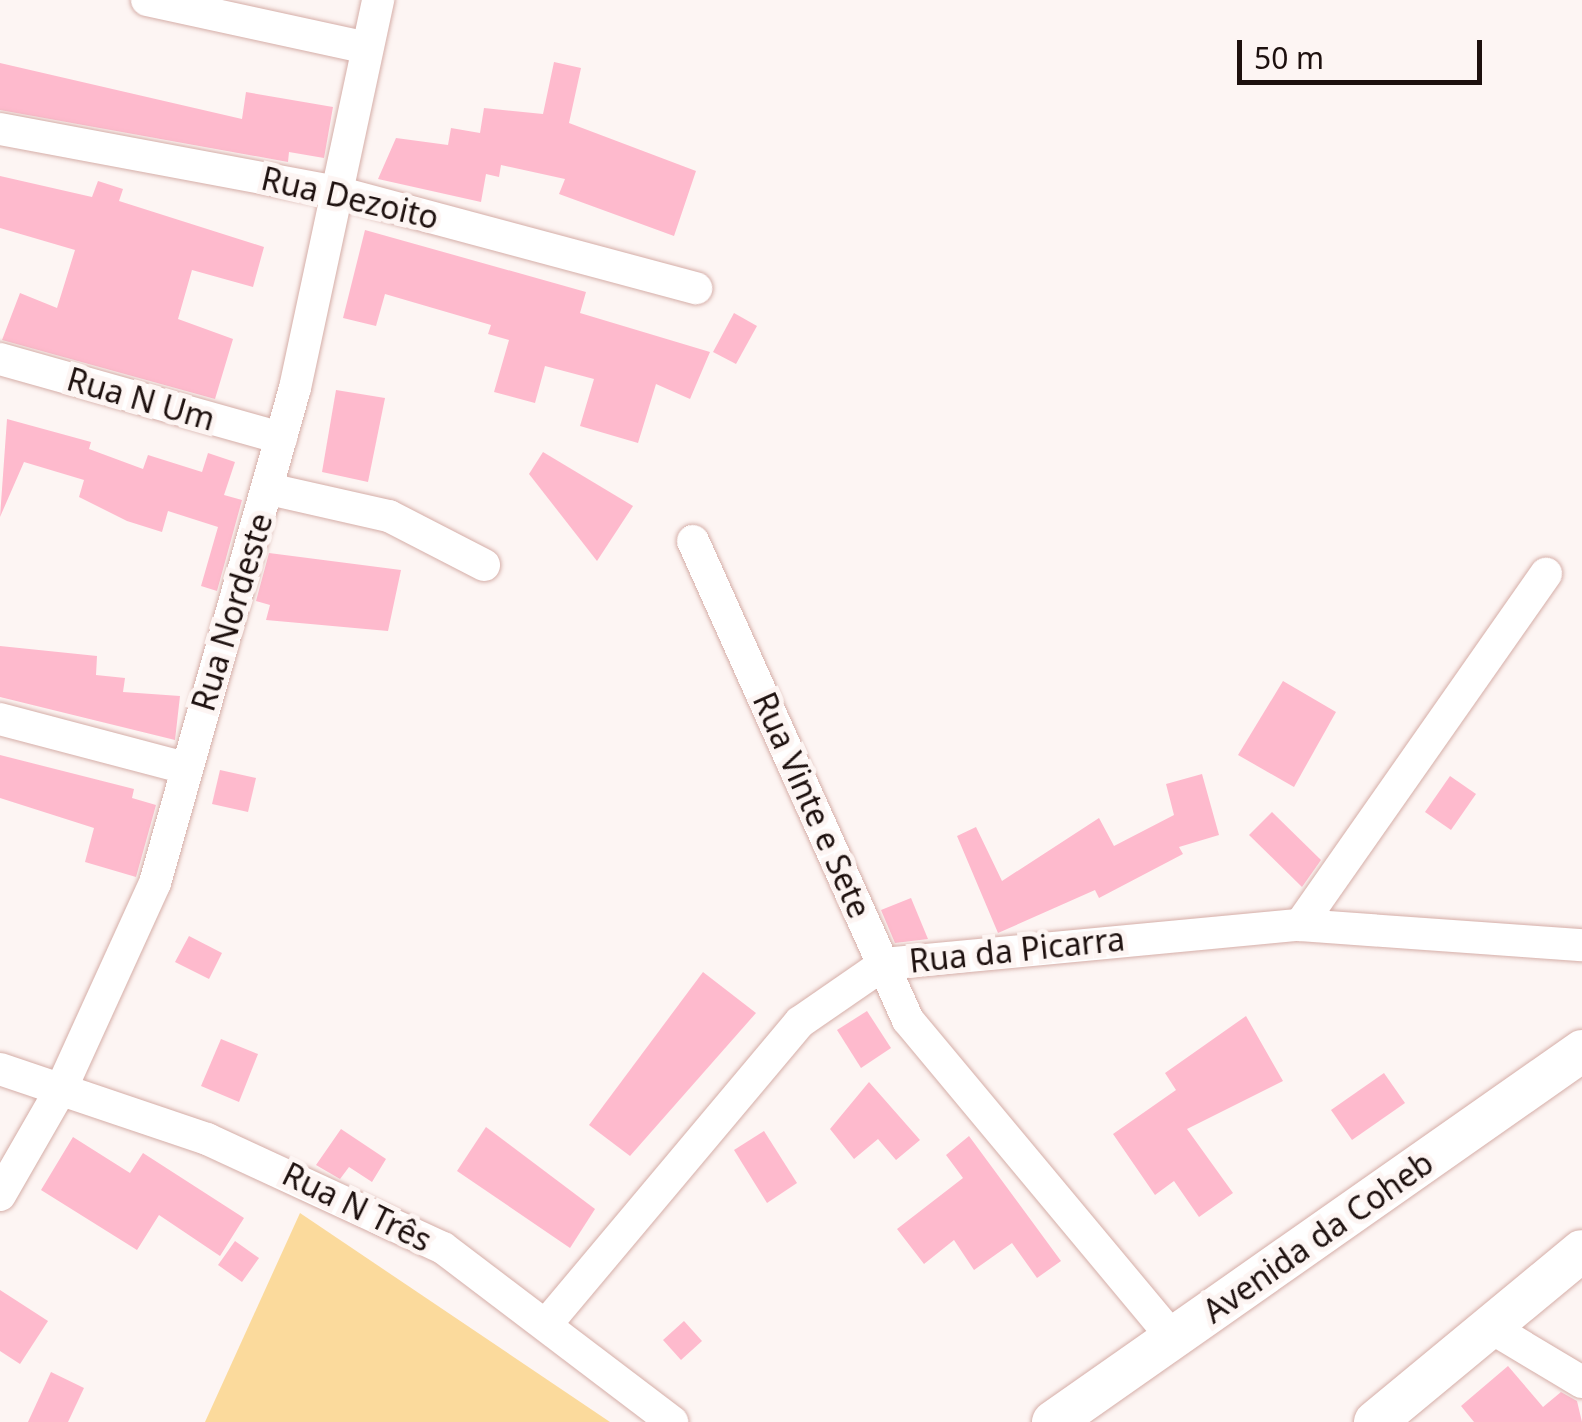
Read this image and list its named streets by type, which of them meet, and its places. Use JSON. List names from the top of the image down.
{
  "streets": {
    "main road": ["Avenida da Coheb"],
    "street": [
      "Rua Dezoito",
      "Rua N Um",
      "Rua Nordeste",
      "Rua Vinte e Sete",
      "Rua da Picarra",
      "Rua N Três"
    ]
  },
  "crossings": [
    ["Rua Dezoito", "Rua Nordeste"],
    ["Rua N Um", "Rua Nordeste"],
    ["Rua Nordeste", "Rua N Três"],
    ["Rua Vinte e Sete", "Rua da Picarra"],
    ["Rua Vinte e Sete", "Avenida da Coheb"],
    ["Rua da Picarra", "Rua N Três"]
  ],
  "scale_bar": "50 m"
}
